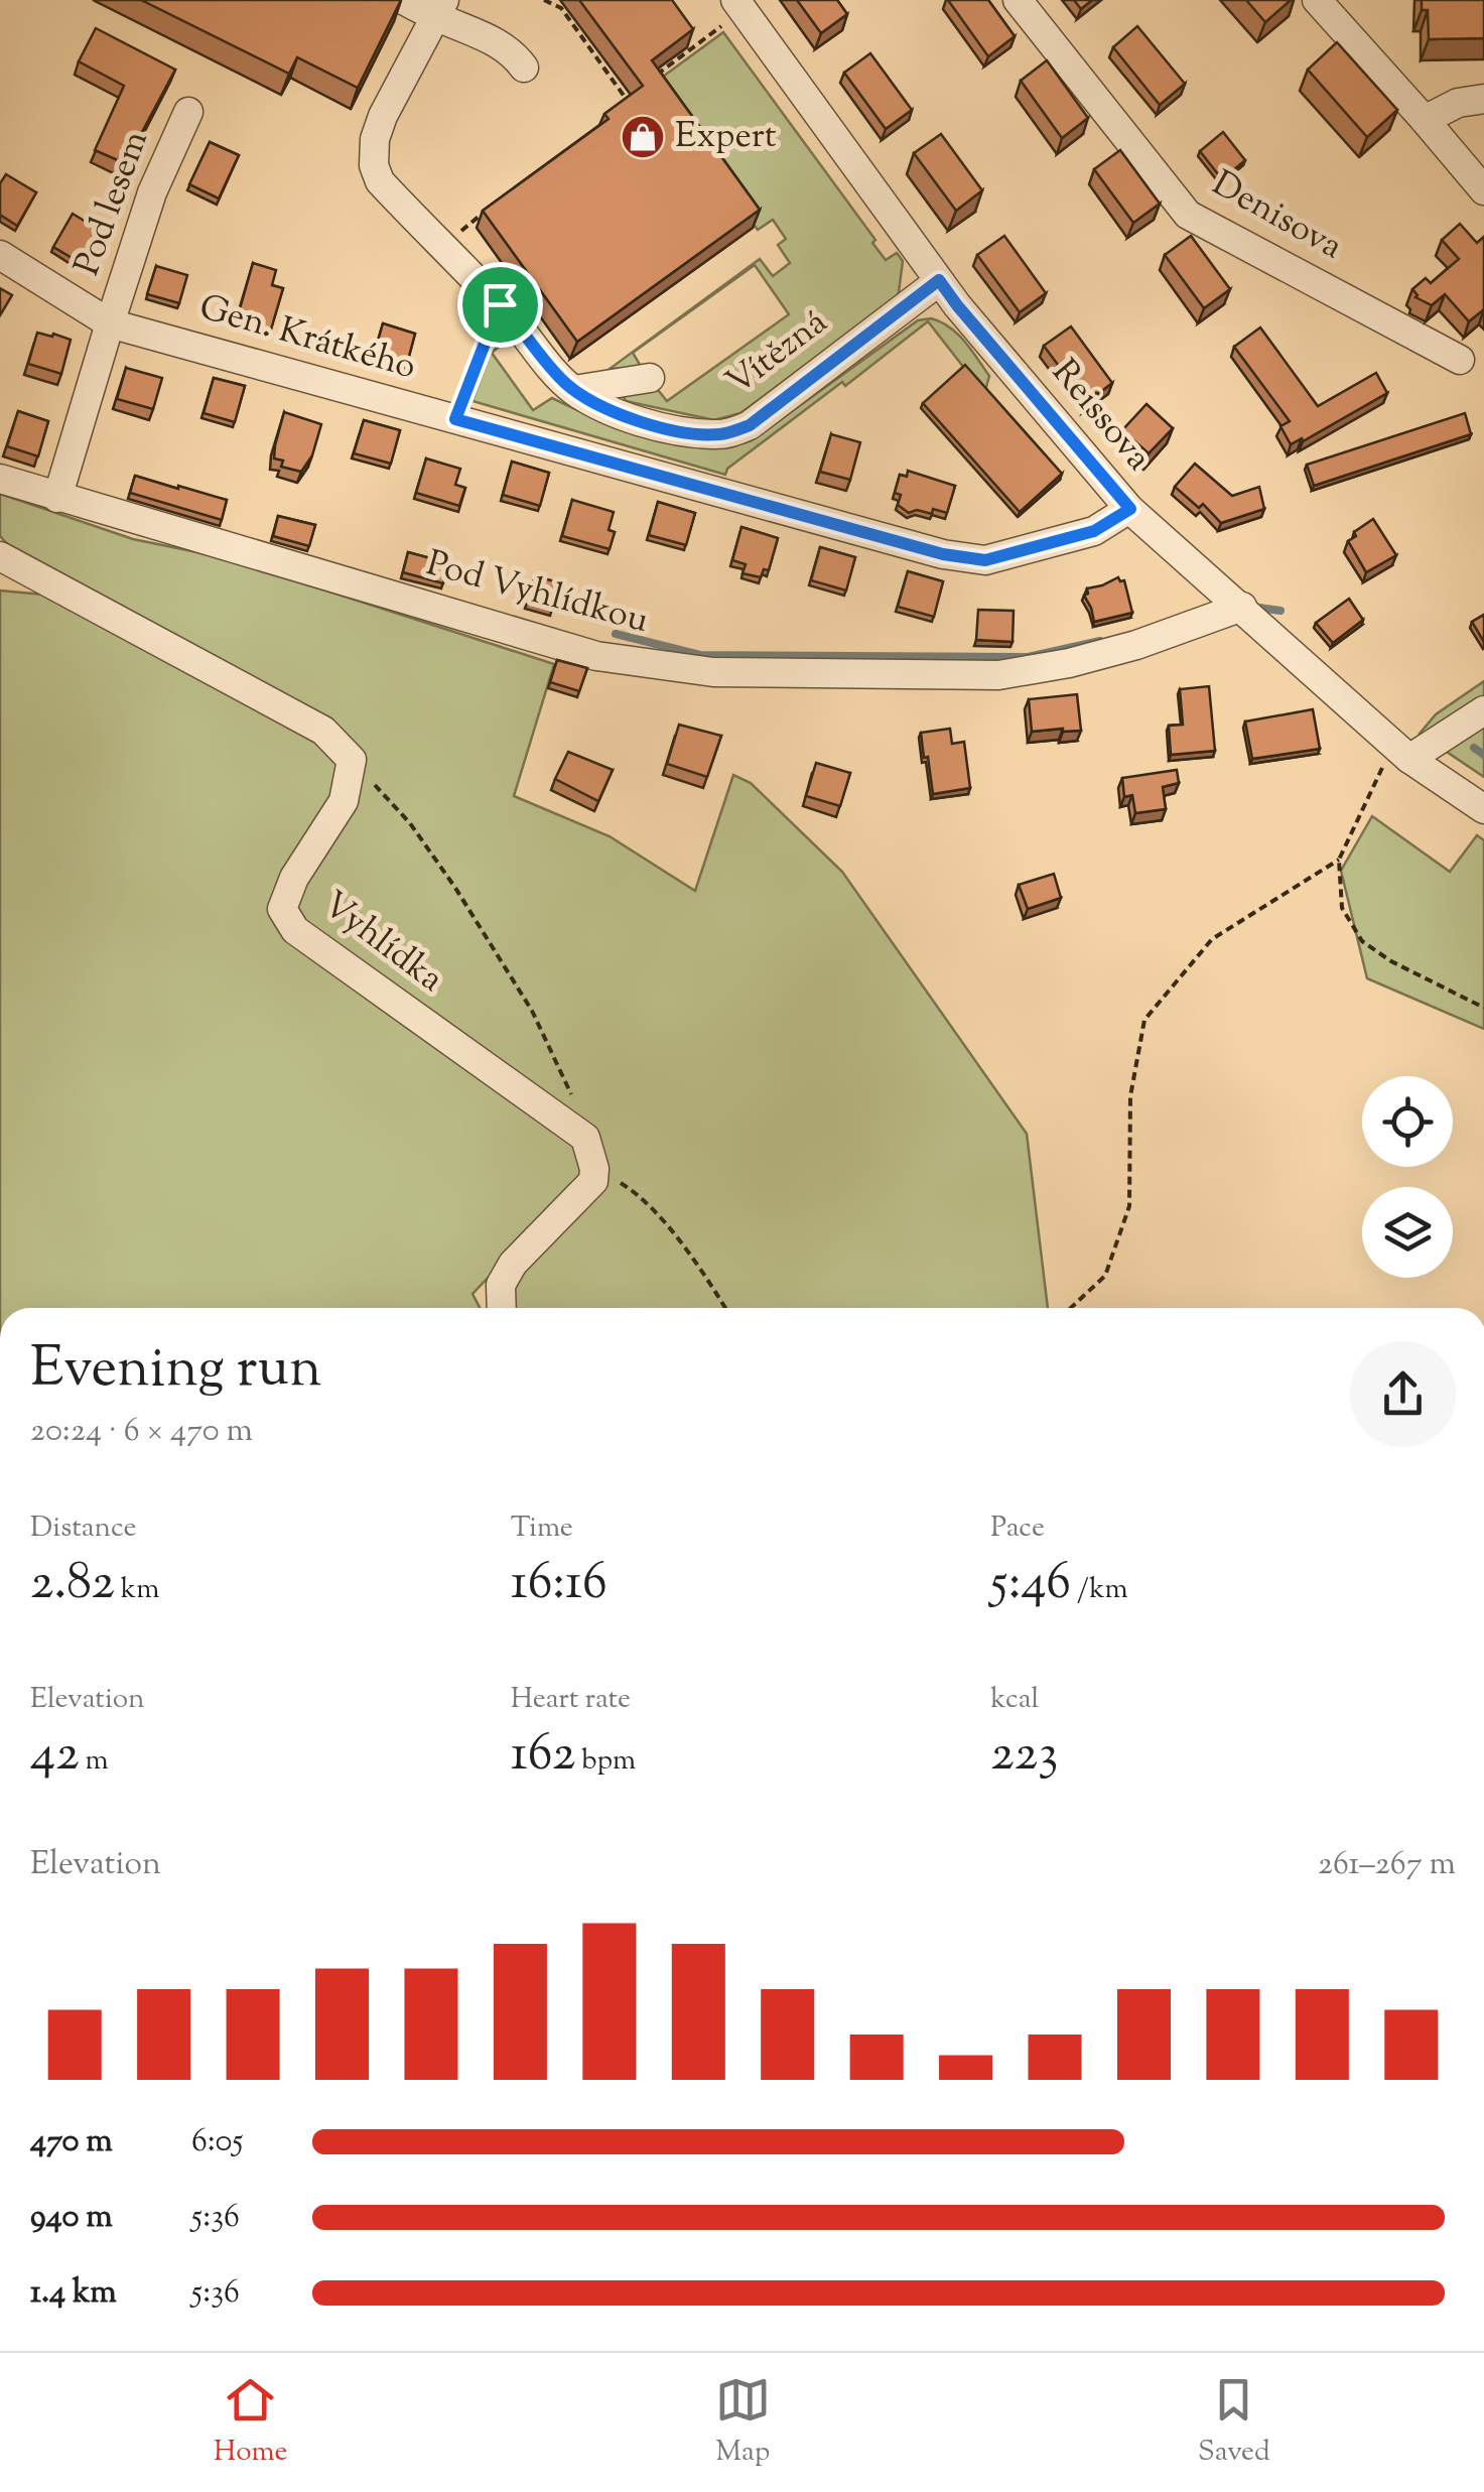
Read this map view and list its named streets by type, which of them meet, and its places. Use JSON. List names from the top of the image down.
{
  "streets": {
    "street": [
      "Pod lesem",
      "Denisova",
      "Gen. Krátkého",
      "Vítězná",
      "Reissova",
      "Pod Vyhlídkou",
      "Vyhlídka"
    ]
  },
  "crossings": [
    ["Pod lesem", "Gen. Krátkého"],
    ["Pod lesem", "Pod Vyhlídkou"],
    ["Gen. Krátkého", "Reissova"],
    ["Vítězná", "Reissova"],
    ["Reissova", "Pod Vyhlídkou"]
  ],
  "places": {
    "shop": ["Expert"]
  },
  "page": {
    "heading": ["Evening run", "20:24 · 6 × 470 m"],
    "stats": [
      ["Distance", "2.82 km"],
      ["Time", "16:16"],
      ["Pace", "5:46 /km"],
      ["Elevation", "42 m"],
      ["Heart rate", "162 bpm"],
      ["kcal", "223"]
    ],
    "chart": ["Elevation", "261–267 m"],
    "list": [
      {
        "name": "470 m",
        "note": "6:05"
      },
      {
        "name": "940 m",
        "note": "5:36"
      },
      {
        "name": "1.4 km",
        "note": "5:36"
      }
    ],
    "tabs": ["Home", "Map", "Saved"]
  }
}
